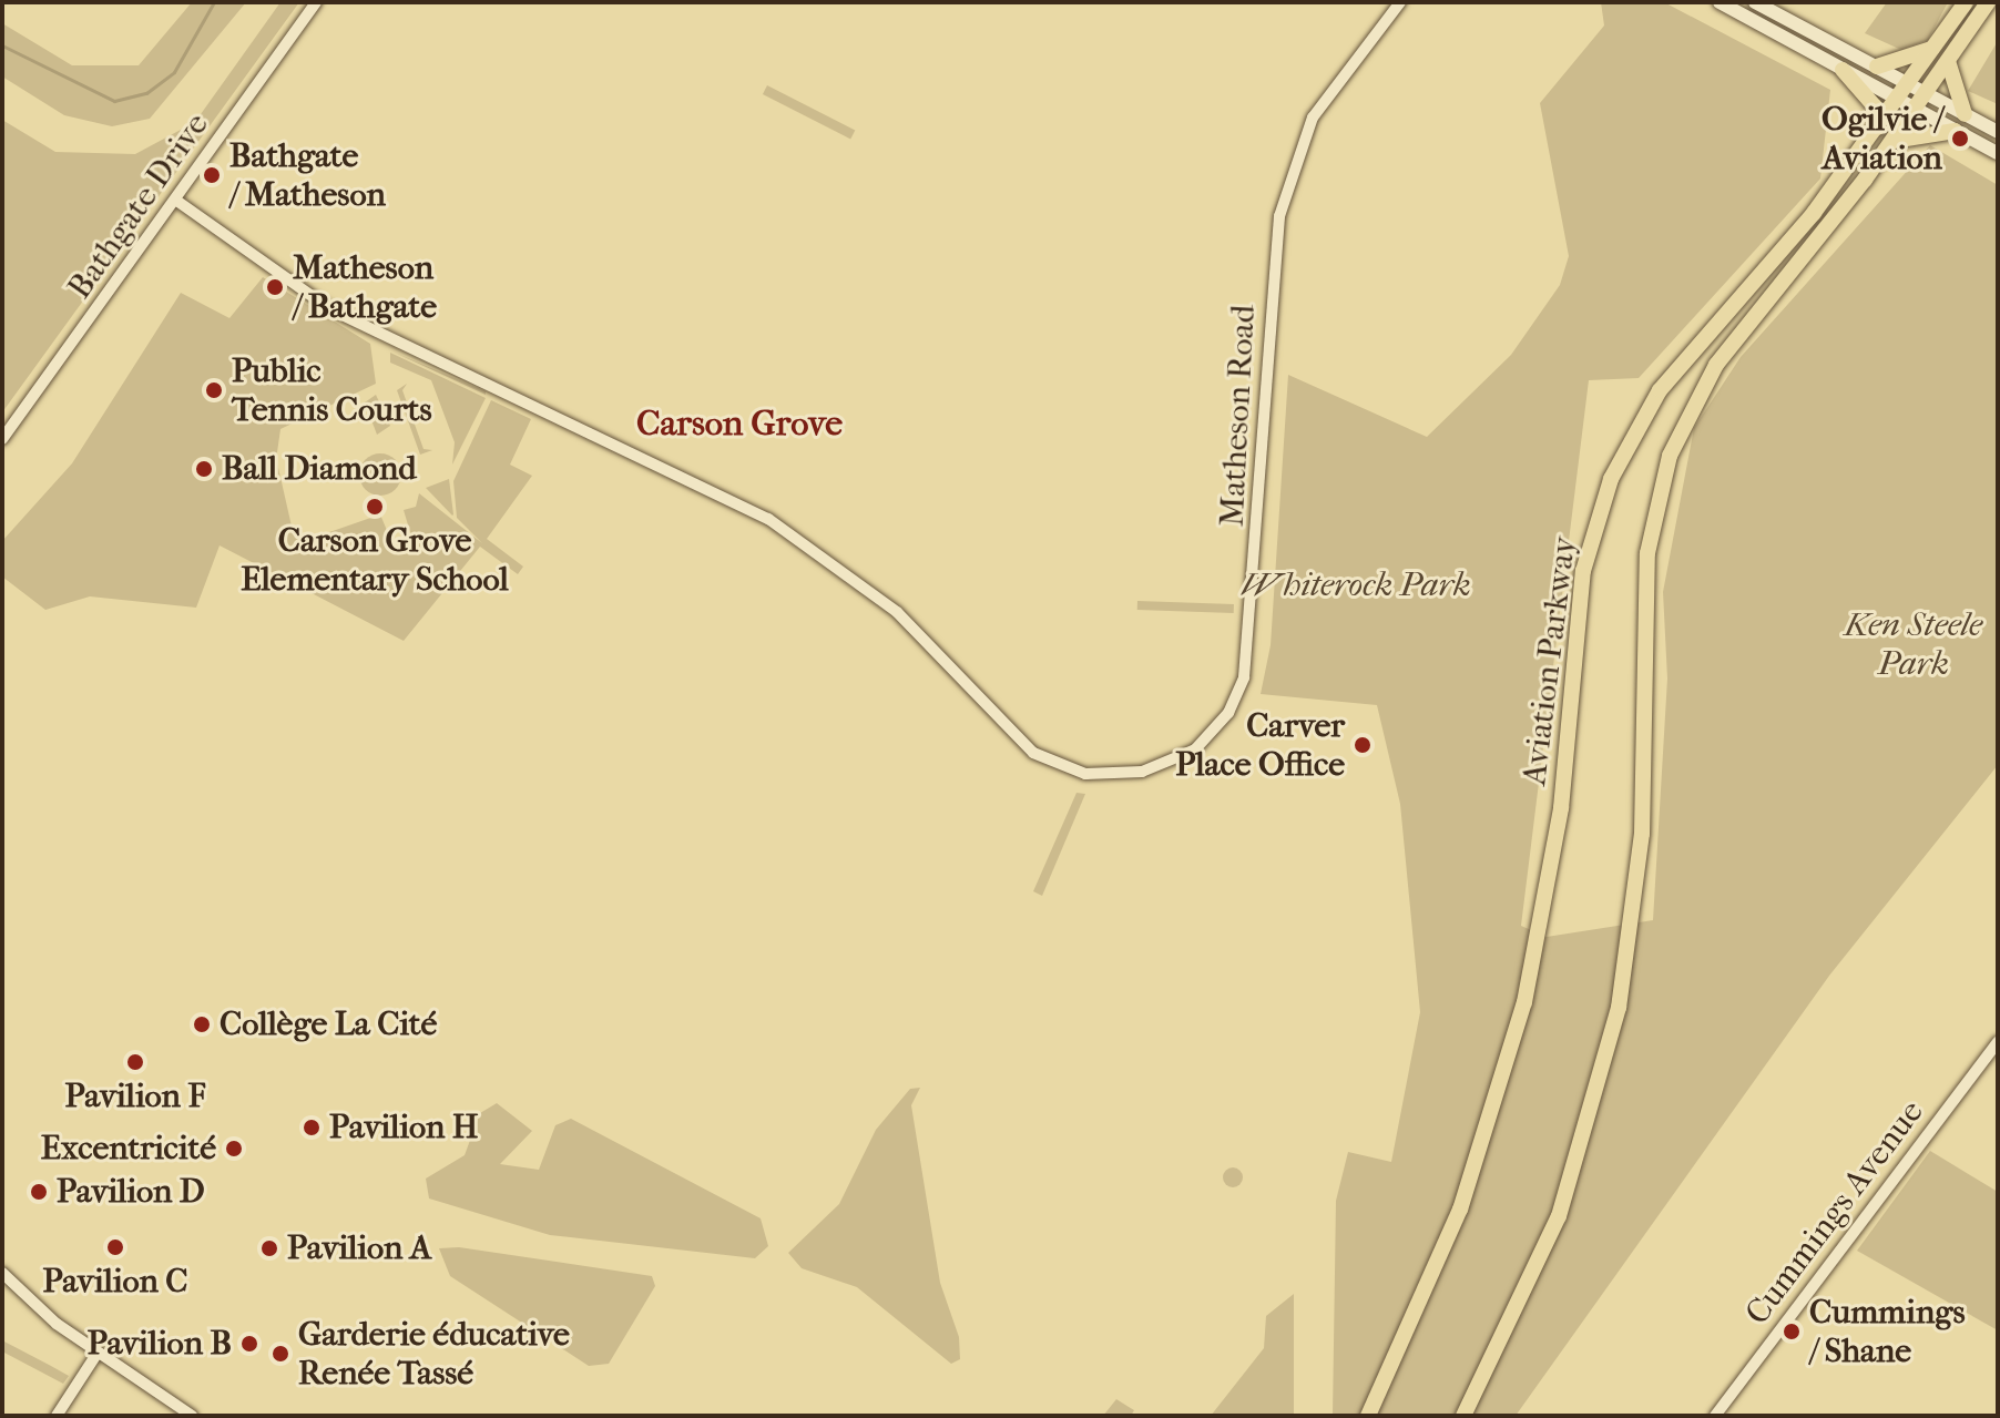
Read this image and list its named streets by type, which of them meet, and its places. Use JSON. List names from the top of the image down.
{
  "streets": {
    "main road": ["Aviation Parkway"],
    "street": ["Bathgate Drive", "Matheson Road", "Cummings Avenue"]
  },
  "crossings": [
    ["Bathgate Drive", "Matheson Road"]
  ],
  "districts": ["Carson Grove"],
  "parks": ["Whiterock Park", "Ken Steele Park"],
  "places": [
    "Ogilvie / Aviation",
    "Bathgate / Matheson",
    "Matheson / Bathgate",
    "Public Tennis Courts",
    "Ball Diamond",
    "Carson Grove Elementary School",
    "Carver Place Office",
    "Collège La Cité",
    "Pavilion F",
    "Pavilion H",
    "Excentricité",
    "Pavilion D",
    "Pavilion C",
    "Pavilion A",
    "Cummings / Shane",
    "Pavilion B",
    "Garderie éducative Renée Tassé"
  ]
}
